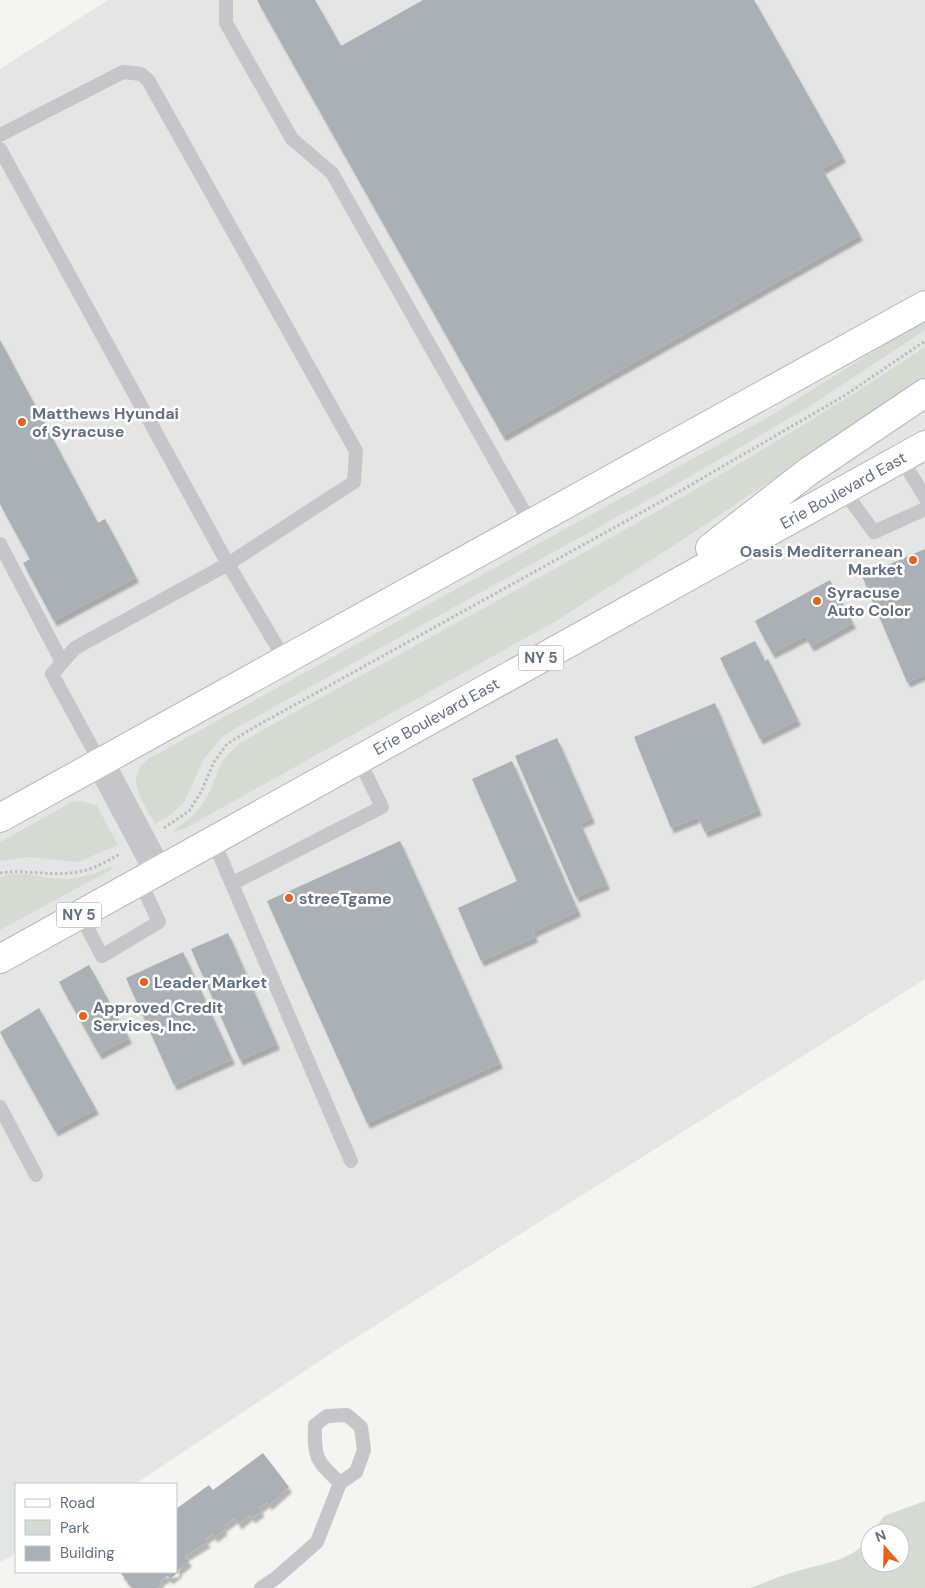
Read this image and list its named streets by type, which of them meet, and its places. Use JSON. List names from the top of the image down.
{
  "streets": {
    "main road": ["Erie Boulevard East", "NY 5"]
  },
  "places": [
    "Matthews Hyundai of Syracuse",
    "Oasis Mediterranean Market",
    "Syracuse Auto Color",
    "streeTgame",
    "Leader Market",
    "Approved Credit Services, Inc."
  ],
  "legend": ["Road", "Park", "Building"],
  "north": "top"
}
